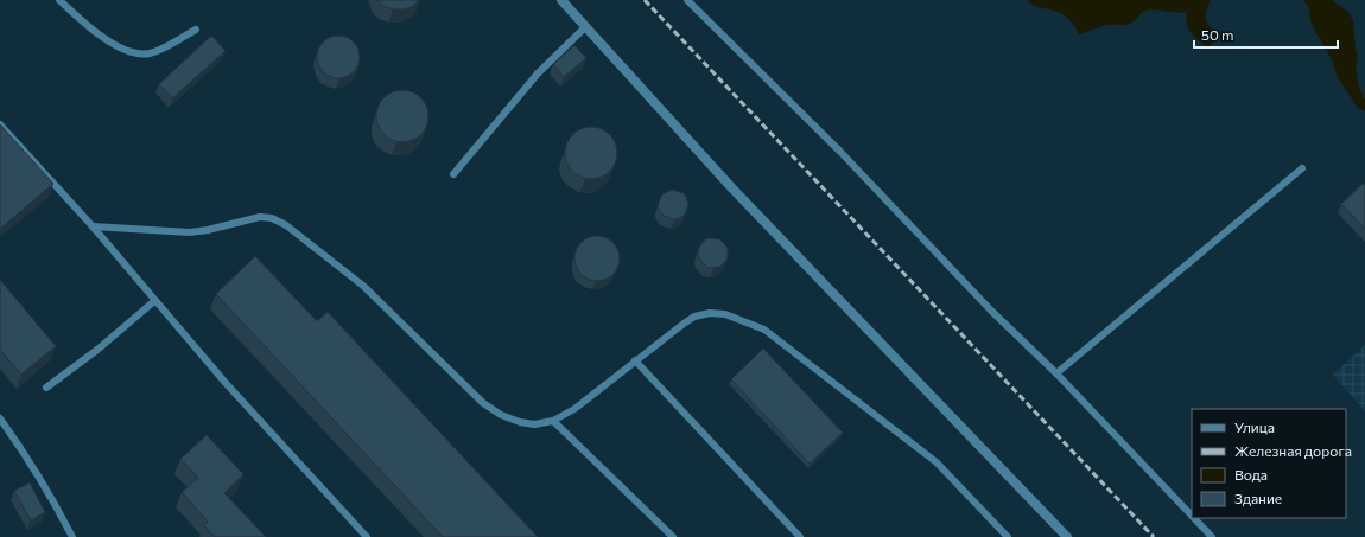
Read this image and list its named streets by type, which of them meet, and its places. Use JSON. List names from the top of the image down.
{
  "legend": [
    "Улица",
    "Железная дорога",
    "Вода",
    "Здание"
  ],
  "scale_bar": "50 m"
}
